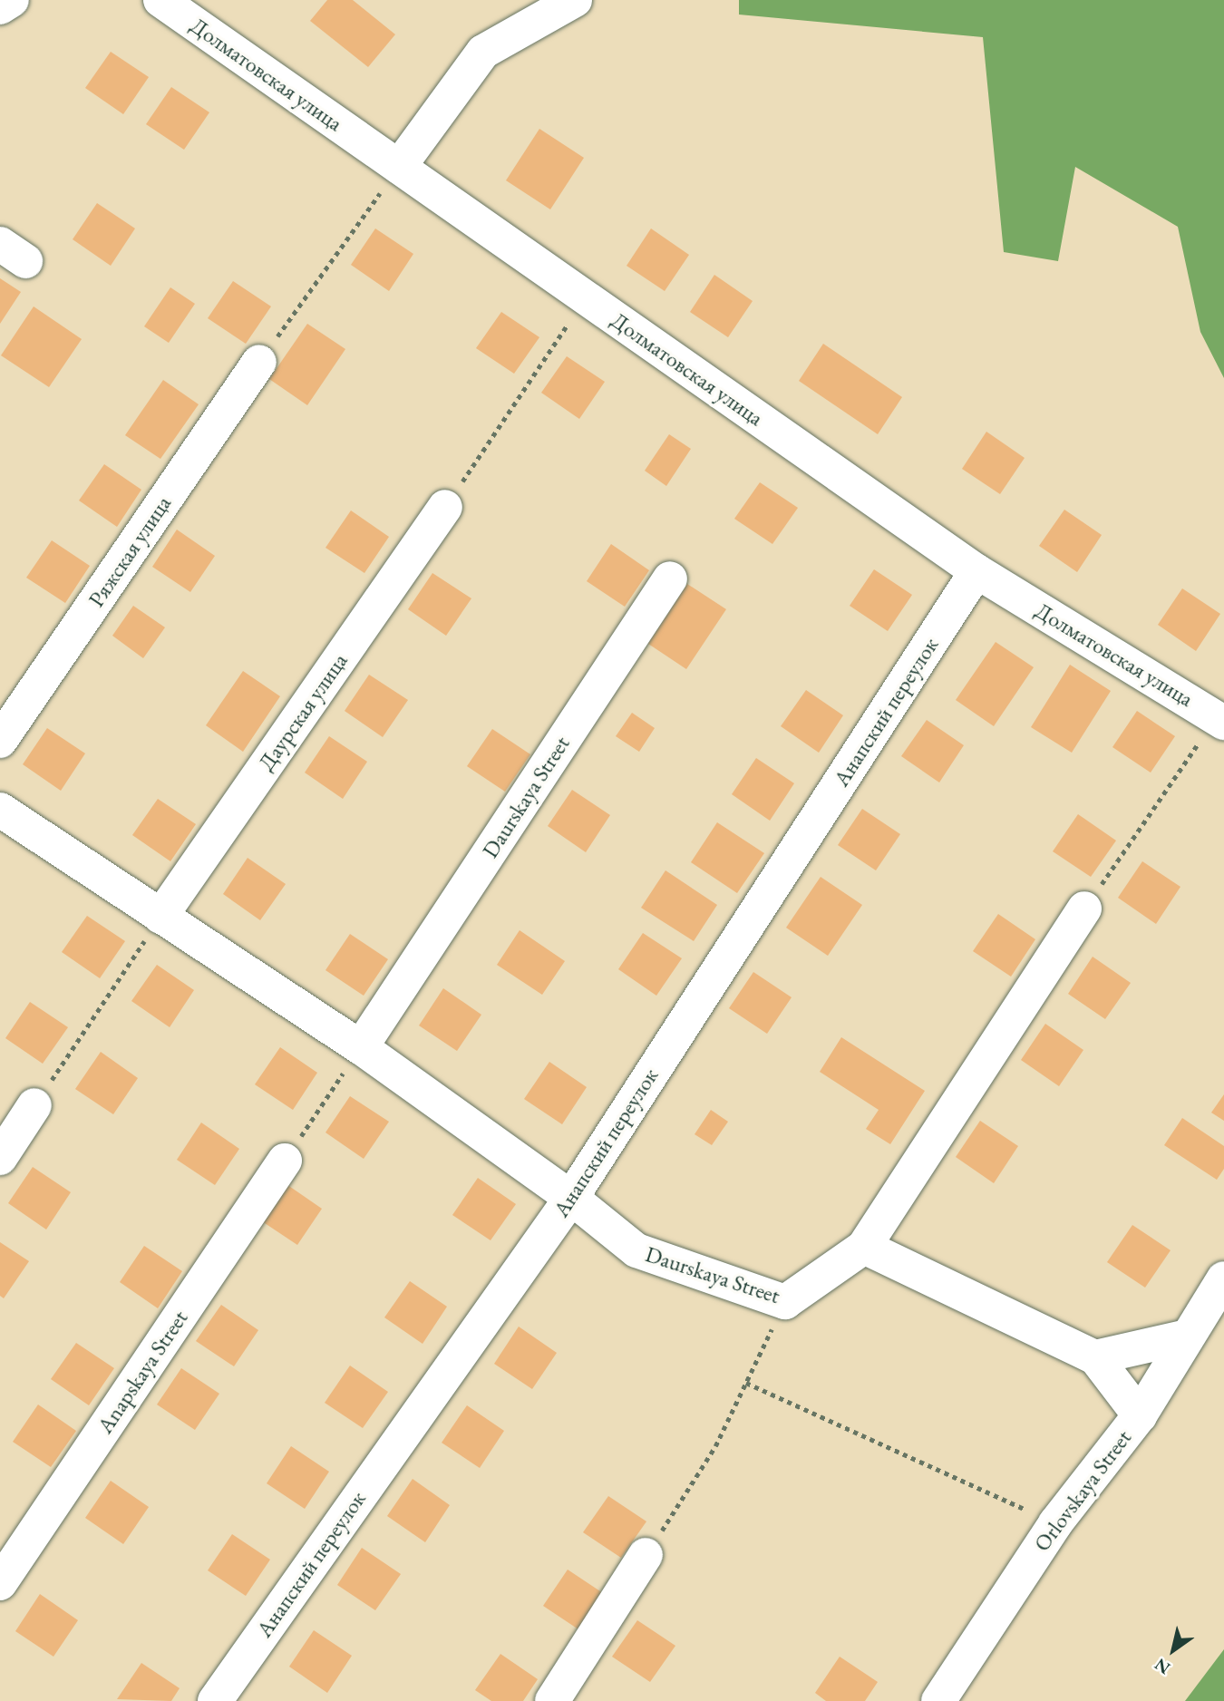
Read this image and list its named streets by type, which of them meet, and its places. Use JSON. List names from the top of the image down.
{
  "streets": {
    "street": [
      "Долматовская улица",
      "Ряжская улица",
      "Даурская улица",
      "Анапский переулок",
      "Daurskaya Street",
      "Anapskaya Street",
      "Orlovskaya Street"
    ]
  },
  "crossings": [
    ["Долматовская улица", "Анапский переулок"],
    ["Даурская улица", "Daurskaya Street"],
    ["Анапский переулок", "Daurskaya Street"]
  ],
  "north": "bottom left"
}
